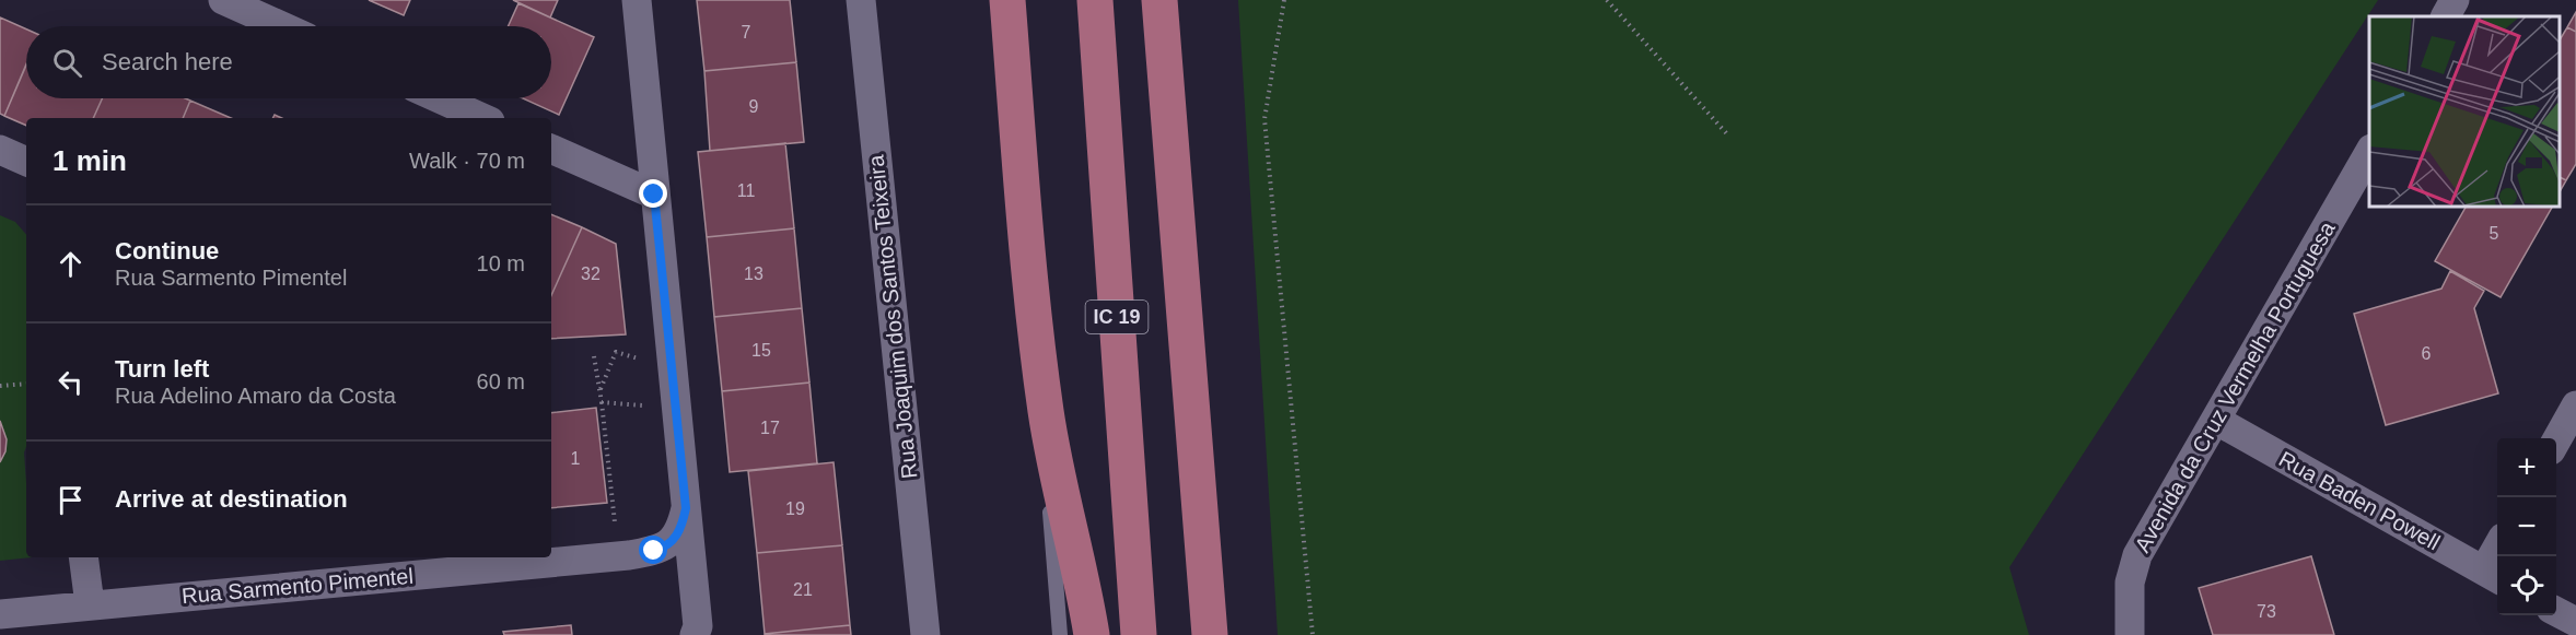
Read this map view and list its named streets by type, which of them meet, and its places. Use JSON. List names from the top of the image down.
{
  "streets": {
    "highway": ["IC 19"],
    "street": [
      "Rua Joaquim dos Santos Teixeira",
      "Avenida da Cruz Vermelha Portuguesa",
      "Rua Baden Powell",
      "Rua Sarmento Pimentel"
    ]
  },
  "crossings": [
    ["Avenida da Cruz Vermelha Portuguesa", "Rua Baden Powell"]
  ],
  "house_numbers": [
    "7",
    "9",
    "11",
    "5",
    "32",
    "13",
    "15",
    "6",
    "17",
    "1",
    "19",
    "21",
    "73"
  ],
  "page": {
    "search": "Search here",
    "heading": ["1 min", "Walk · 70 m"],
    "list": [
      ["Continue", "Rua Sarmento Pimentel", "10 m"],
      ["Turn left", "Rua Adelino Amaro da Costa", "60 m"],
      "Arrive at destination"
    ],
    "map_buttons": ["+", "−"]
  }
}
